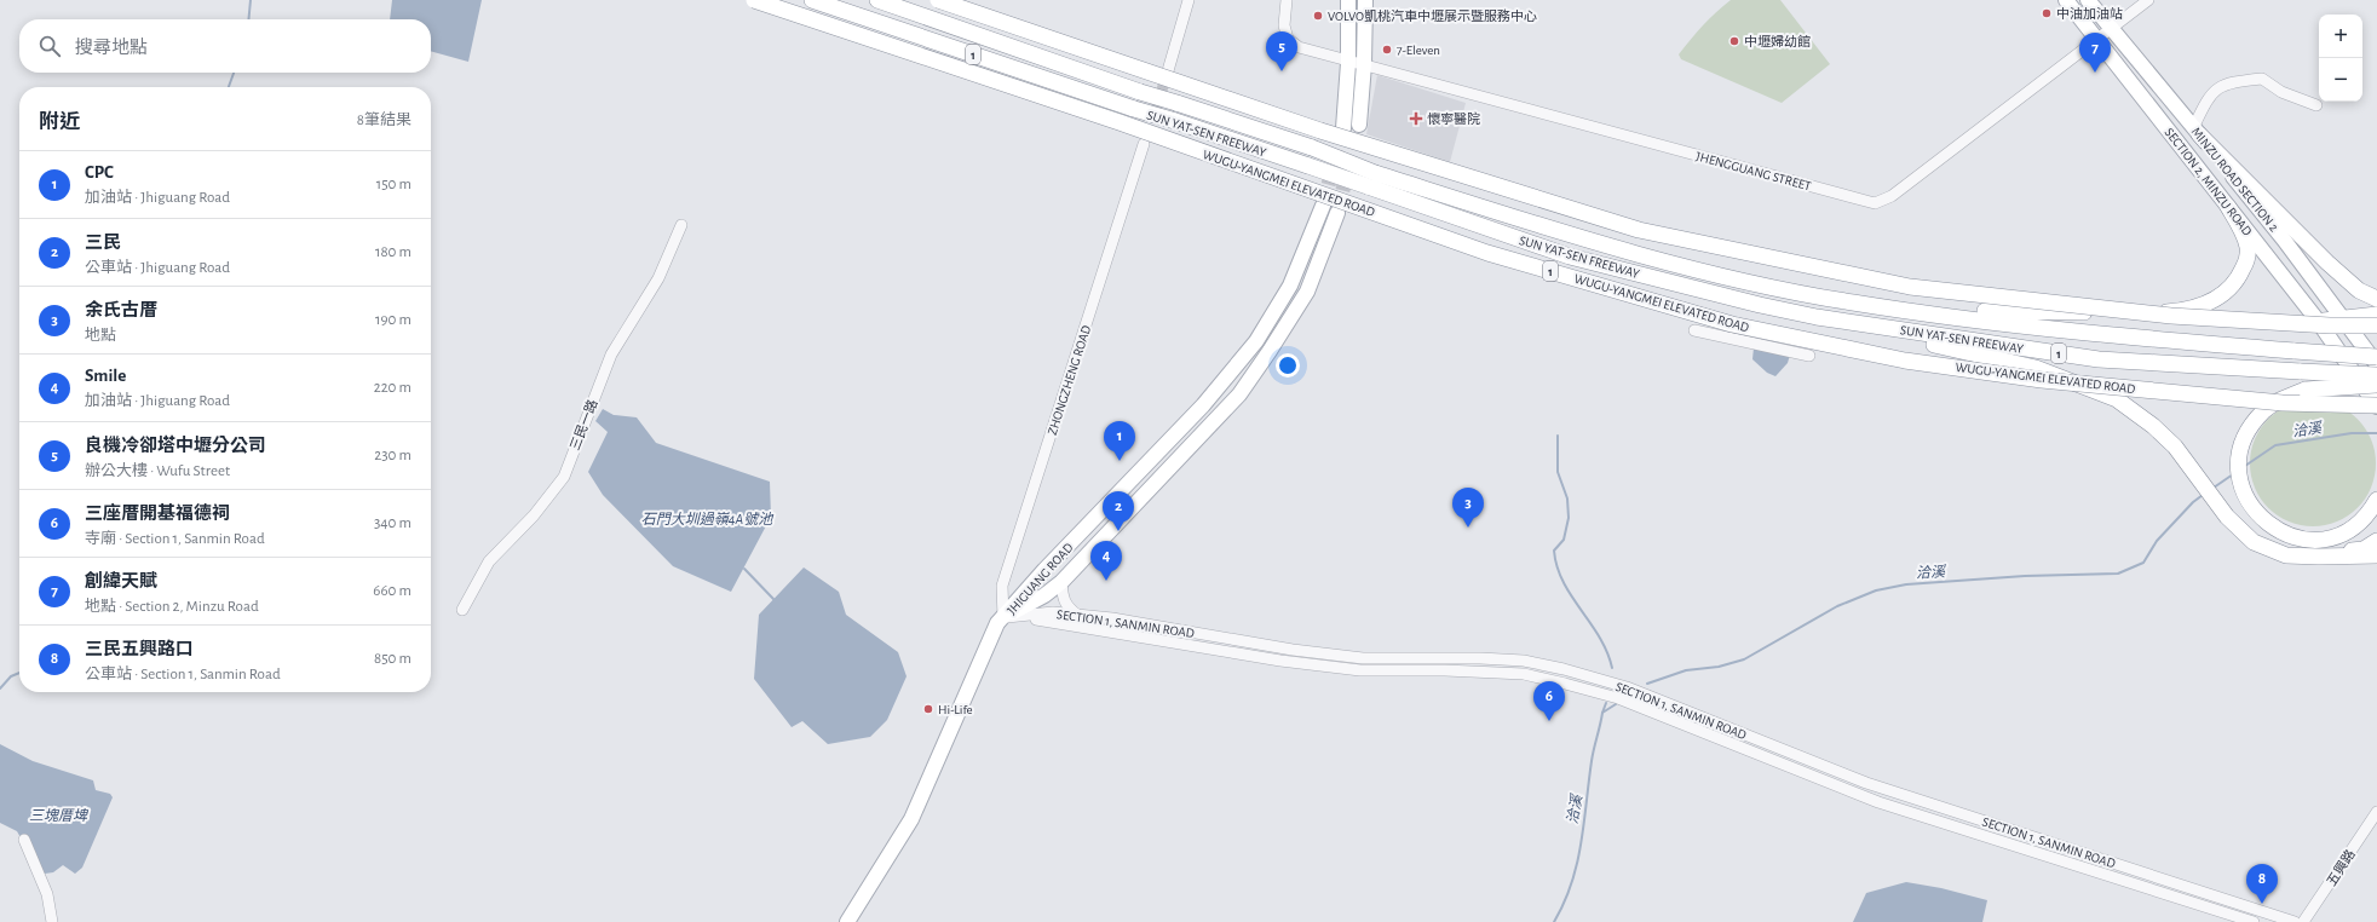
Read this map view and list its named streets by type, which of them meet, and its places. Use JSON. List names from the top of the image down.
{
  "streets": {
    "highway": ["1", "SUN YAT-SEN FREEWAY", "WUGU-YANGMEI ELEVATED ROAD"],
    "main road": ["MINZU ROAD SECTION 2", "SECTION 2, MINZU ROAD", "JHIGUANG ROAD"],
    "street": [
      "JHENGGUANG STREET",
      "ZHONGZHENG ROAD",
      "三民一路",
      "SECTION 1, SANMIN ROAD",
      "五興路"
    ]
  },
  "crossings": [
    ["JHENGGUANG STREET", "MINZU ROAD SECTION 2"],
    ["JHENGGUANG STREET", "SECTION 2, MINZU ROAD"],
    ["SECTION 2, MINZU ROAD", "WUGU-YANGMEI ELEVATED ROAD"],
    ["ZHONGZHENG ROAD", "JHIGUANG ROAD"],
    ["ZHONGZHENG ROAD", "SECTION 1, SANMIN ROAD"],
    ["JHIGUANG ROAD", "SECTION 1, SANMIN ROAD"]
  ],
  "water": ["洽溪", "石門大圳過嶺4A號池", "三塊厝埤"],
  "places": {
    "other": [
      "中油加油站",
      "VOLVO凱桃汽車中壢展示暨服務中心",
      "中壢婦幼館",
      "7-Eleven",
      "Hi-Life"
    ],
    "health": ["懷寧醫院"]
  },
  "page": {
    "map_buttons": ["+", "−"],
    "search": "搜尋地點",
    "pins": [
      "5",
      "7",
      "1",
      "3",
      "2",
      "4",
      "6",
      "8"
    ],
    "heading": ["附近", "8筆結果"],
    "list": [
      {
        "mark": "1",
        "name": "CPC",
        "note": "加油站 · Jhiguang Road",
        "value": "150 m"
      },
      {
        "mark": "2",
        "name": "三民",
        "note": "公車站 · Jhiguang Road",
        "value": "180 m"
      },
      {
        "mark": "3",
        "name": "余氏古厝",
        "note": "地點",
        "value": "190 m"
      },
      {
        "mark": "4",
        "name": "Smile",
        "note": "加油站 · Jhiguang Road",
        "value": "220 m"
      },
      {
        "mark": "5",
        "name": "良機冷卻塔中壢分公司",
        "note": "辦公大樓 · Wufu Street",
        "value": "230 m"
      },
      {
        "mark": "6",
        "name": "三座厝開基福德祠",
        "note": "寺廟 · Section 1, Sanmin Road",
        "value": "340 m"
      },
      {
        "mark": "7",
        "name": "創緯天賦",
        "note": "地點 · Section 2, Minzu Road",
        "value": "660 m"
      },
      {
        "mark": "8",
        "name": "三民五興路口",
        "note": "公車站 · Section 1, Sanmin Road",
        "value": "850 m"
      }
    ]
  }
}
